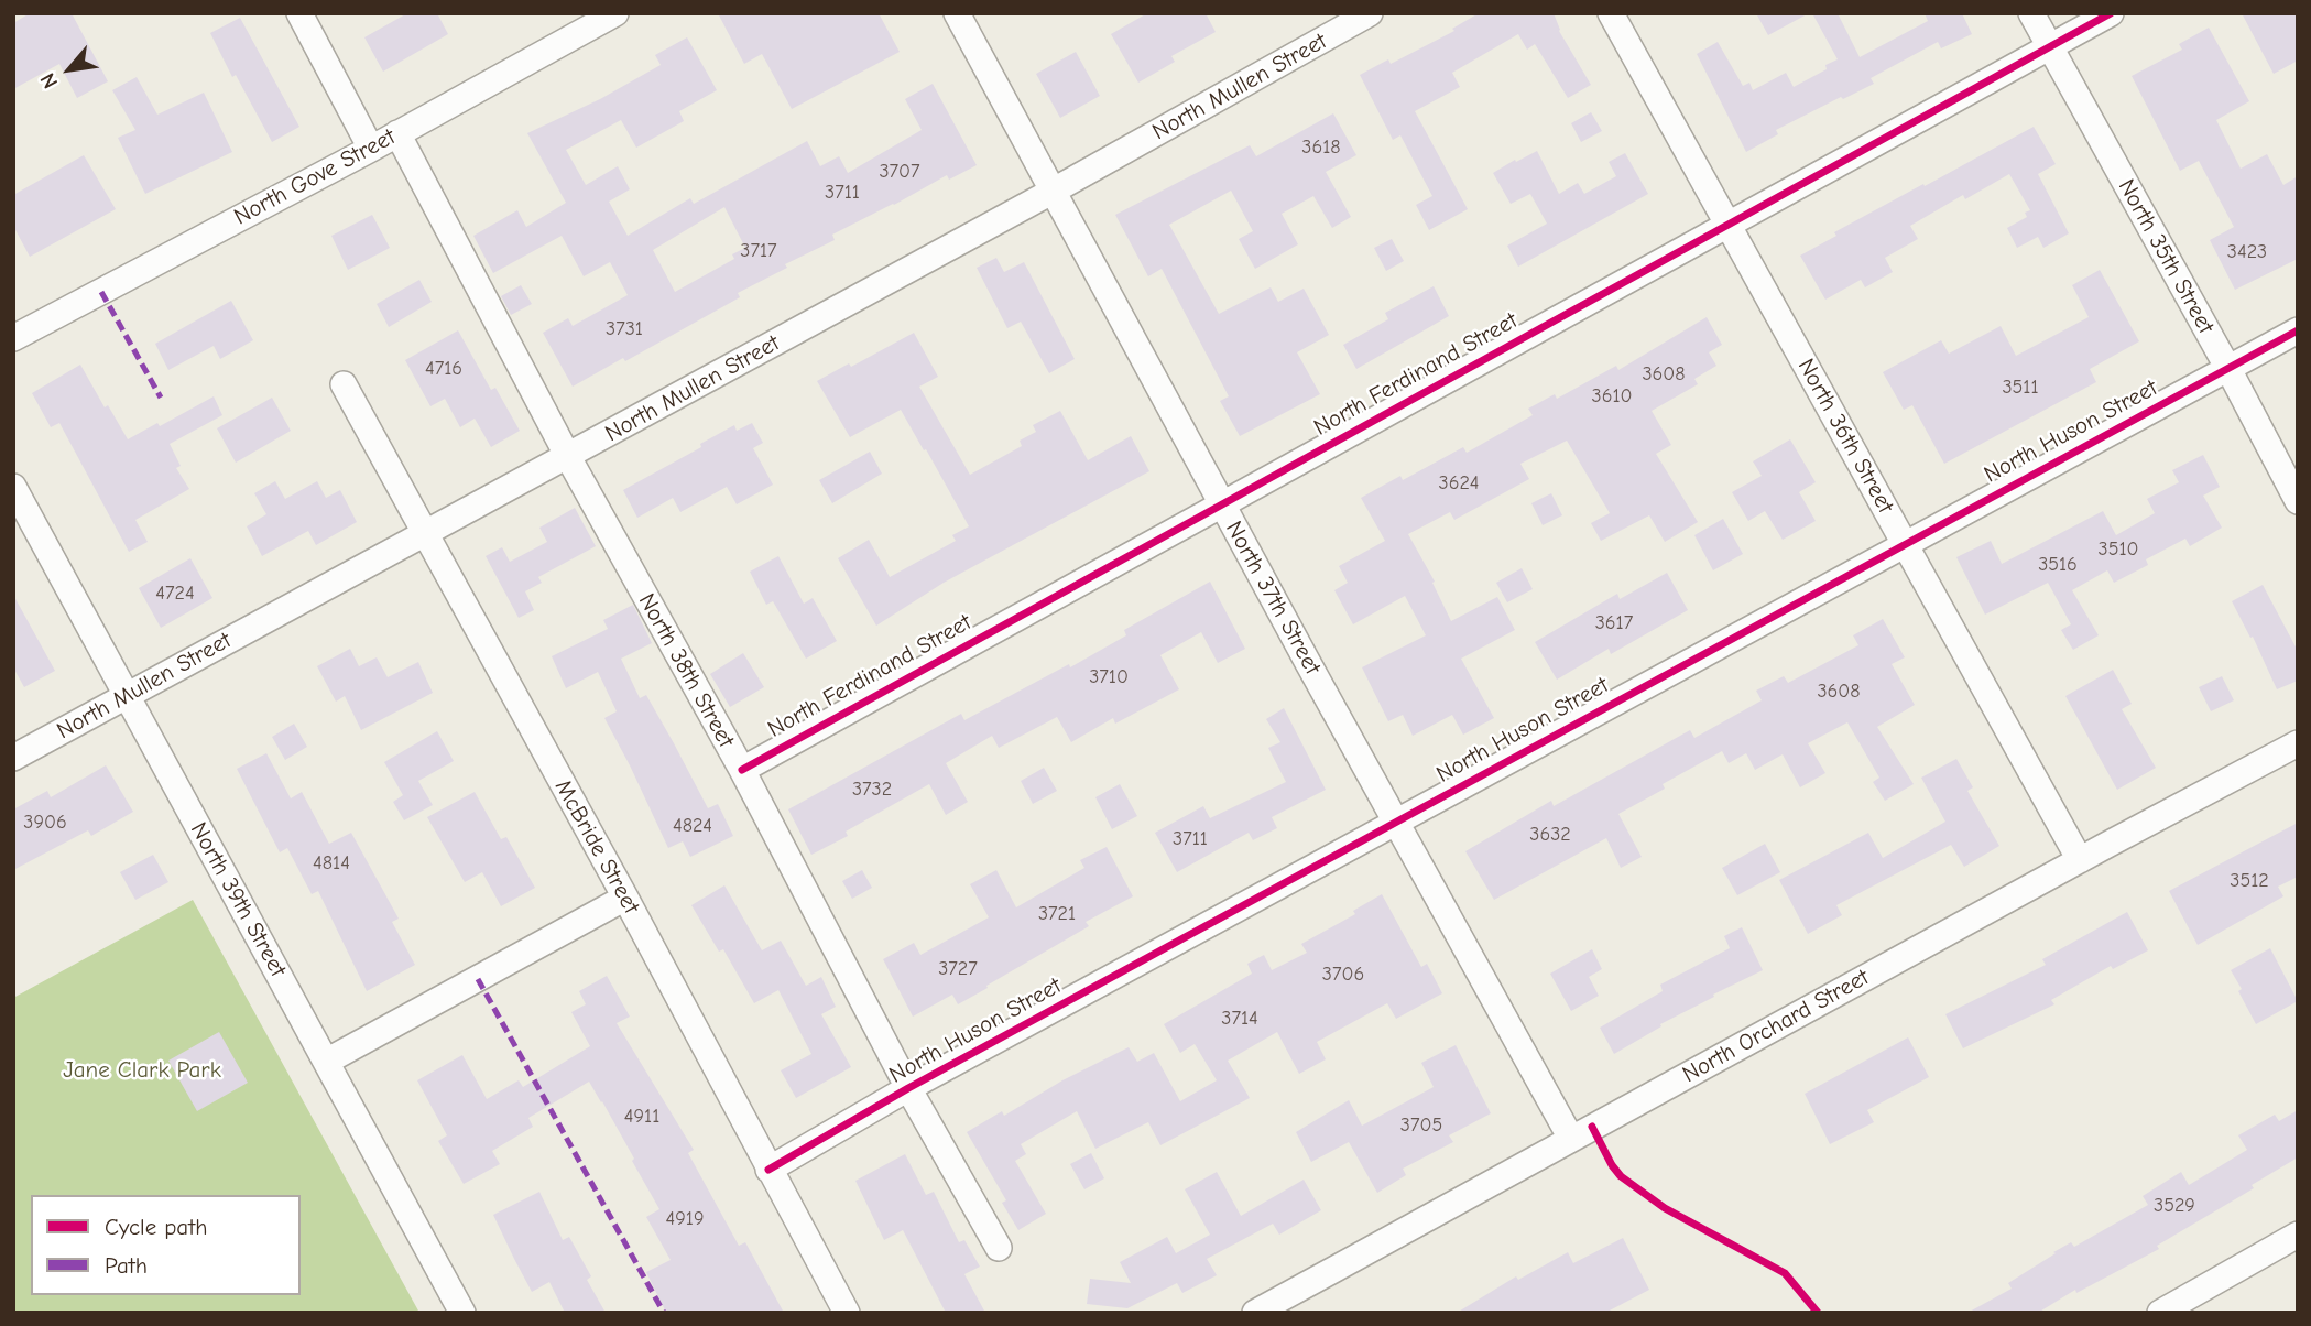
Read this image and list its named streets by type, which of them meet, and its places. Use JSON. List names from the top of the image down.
{
  "streets": {
    "street": [
      "North Mullen Street",
      "North Gove Street",
      "North 35th Street",
      "North Ferdinand Street",
      "North Huson Street",
      "North 36th Street",
      "North 37th Street",
      "North 38th Street",
      "McBride Street",
      "North 39th Street",
      "North Orchard Street"
    ]
  },
  "crossings": [
    ["North Mullen Street", "North 37th Street"],
    ["North Mullen Street", "North 38th Street"],
    ["North Mullen Street", "McBride Street"],
    ["North Mullen Street", "North 39th Street"],
    ["North Gove Street", "North 38th Street"],
    ["North 35th Street", "North Ferdinand Street"],
    ["North 35th Street", "North Huson Street"],
    ["North Ferdinand Street", "North 36th Street"],
    ["North Ferdinand Street", "North 37th Street"],
    ["North Ferdinand Street", "North 38th Street"],
    ["North Huson Street", "North 36th Street"],
    ["North Huson Street", "North 37th Street"],
    ["North Huson Street", "North 38th Street"],
    ["North Huson Street", "McBride Street"],
    ["North 36th Street", "North Orchard Street"],
    ["North 37th Street", "North Orchard Street"]
  ],
  "parks": ["Jane Clark Park"],
  "house_numbers": [
    "3618",
    "3707",
    "3711",
    "3717",
    "3423",
    "3731",
    "4716",
    "3608",
    "3511",
    "3610",
    "3624",
    "3510",
    "3516",
    "4724",
    "3617",
    "3710",
    "3608",
    "3732",
    "3906",
    "4824",
    "3632",
    "3711",
    "4814",
    "3512",
    "3721",
    "3727",
    "3706",
    "3714",
    "4911",
    "3705",
    "3529",
    "4919"
  ],
  "legend": ["Cycle path", "Path"],
  "north": "bottom left"
}
